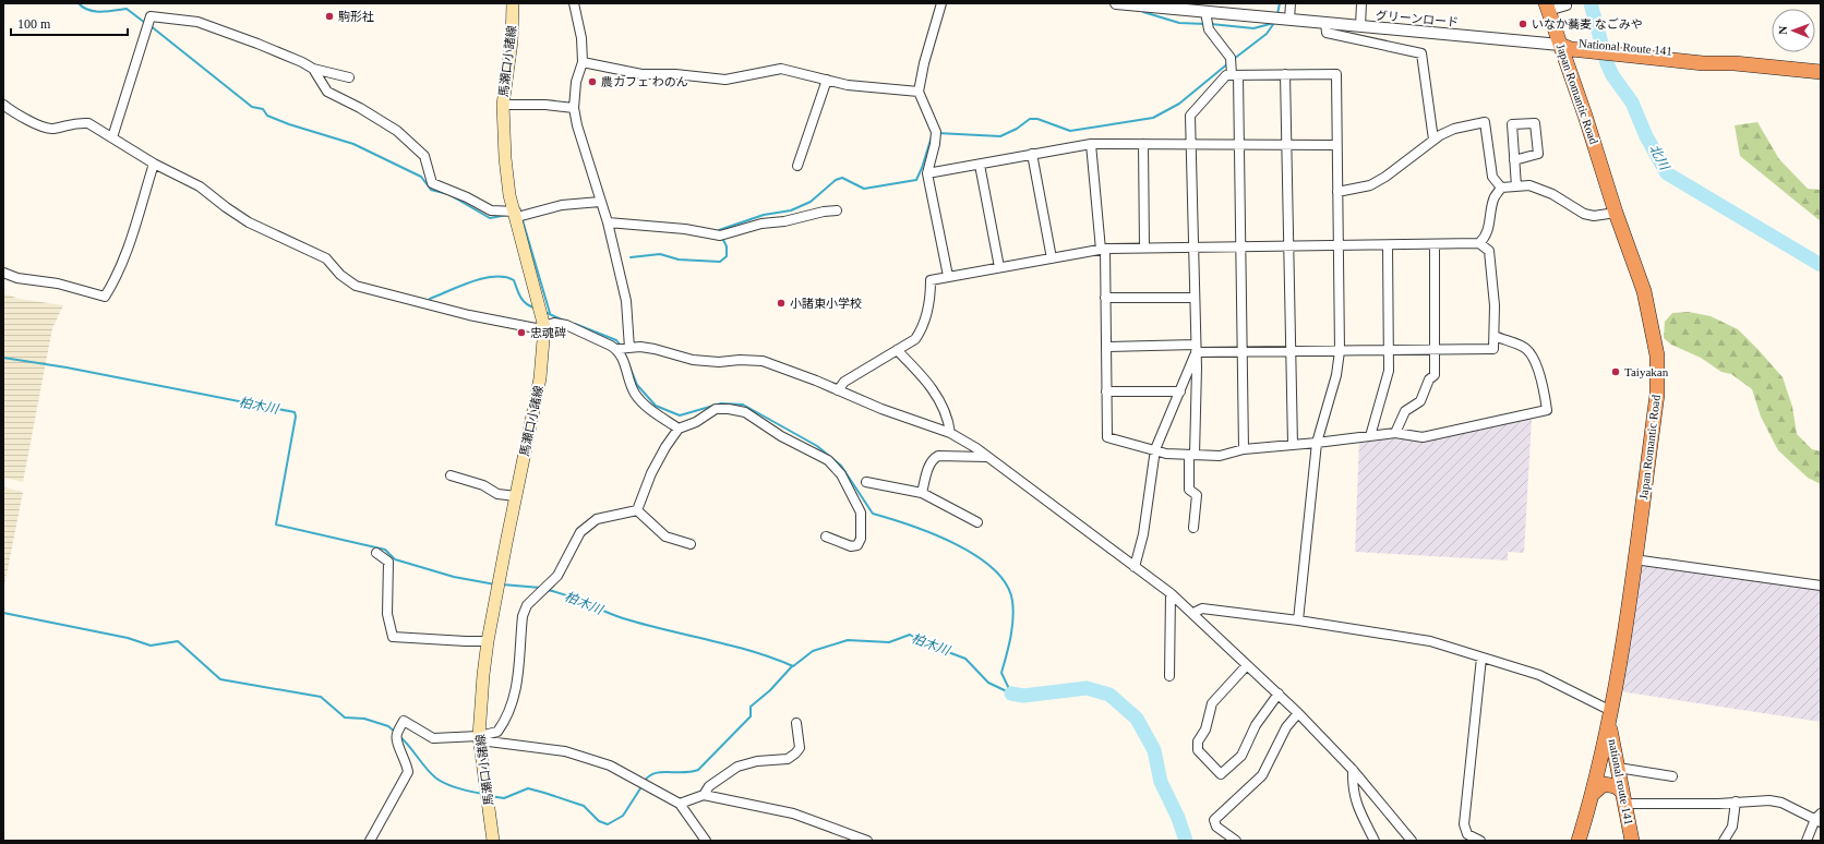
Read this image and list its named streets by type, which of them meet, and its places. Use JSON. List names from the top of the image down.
{
  "streets": {
    "highway": ["National Route 141", "Japan Romantic Road", "national route 141"],
    "main road": ["馬瀬口小諸線"],
    "street": ["グリーンロード"]
  },
  "crossings": [
    ["グリーンロード", "National Route 141"],
    ["グリーンロード", "Japan Romantic Road"],
    ["National Route 141", "Japan Romantic Road"],
    ["Japan Romantic Road", "national route 141"]
  ],
  "water": ["北川", "柏木川"],
  "places": [
    "駒形社",
    "いなか蕎麦 なごみや",
    "農カフェ わのん",
    "小諸東小学校",
    "忠魂碑",
    "Taiyakan"
  ],
  "scale_bar": "100 m",
  "north": "left"
}
